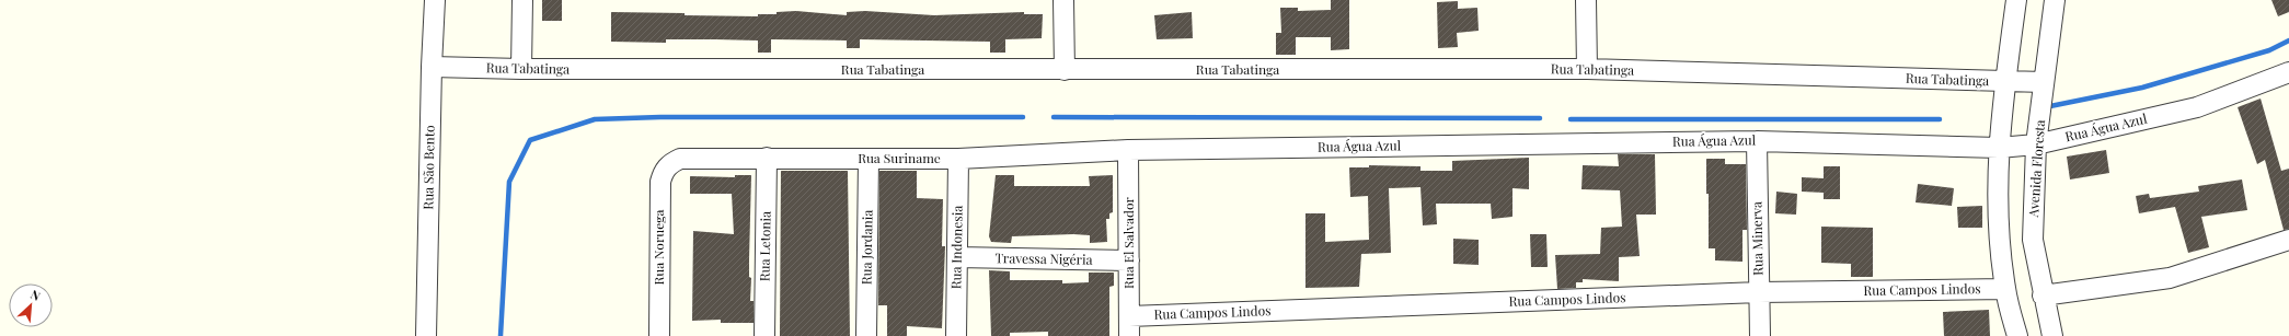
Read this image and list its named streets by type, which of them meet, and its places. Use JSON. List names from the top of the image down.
{
  "streets": {
    "street": [
      "Rua Tabatinga",
      "Rua Água Azul",
      "Rua Suriname",
      "Rua São Bento",
      "Avenida Floresta",
      "Rua Minerva",
      "Rua El Salvador",
      "Rua Letonia",
      "Rua Noruega",
      "Rua Jordania",
      "Rua Indonesia",
      "Travessa Nigéria",
      "Rua Campos Lindos"
    ]
  },
  "crossings": [
    ["Rua Tabatinga", "Rua São Bento"],
    ["Rua Tabatinga", "Avenida Floresta"],
    ["Rua Água Azul", "Rua Suriname"],
    ["Rua Água Azul", "Avenida Floresta"],
    ["Rua Água Azul", "Rua Minerva"],
    ["Rua Água Azul", "Rua El Salvador"],
    ["Rua Suriname", "Rua El Salvador"],
    ["Rua Suriname", "Rua Letonia"],
    ["Rua Suriname", "Rua Noruega"],
    ["Rua Suriname", "Rua Jordania"],
    ["Rua Suriname", "Rua Indonesia"],
    ["Rua Minerva", "Rua Campos Lindos"],
    ["Rua El Salvador", "Travessa Nigéria"],
    ["Rua El Salvador", "Rua Campos Lindos"],
    ["Rua Indonesia", "Travessa Nigéria"]
  ],
  "north": "top right"
}
